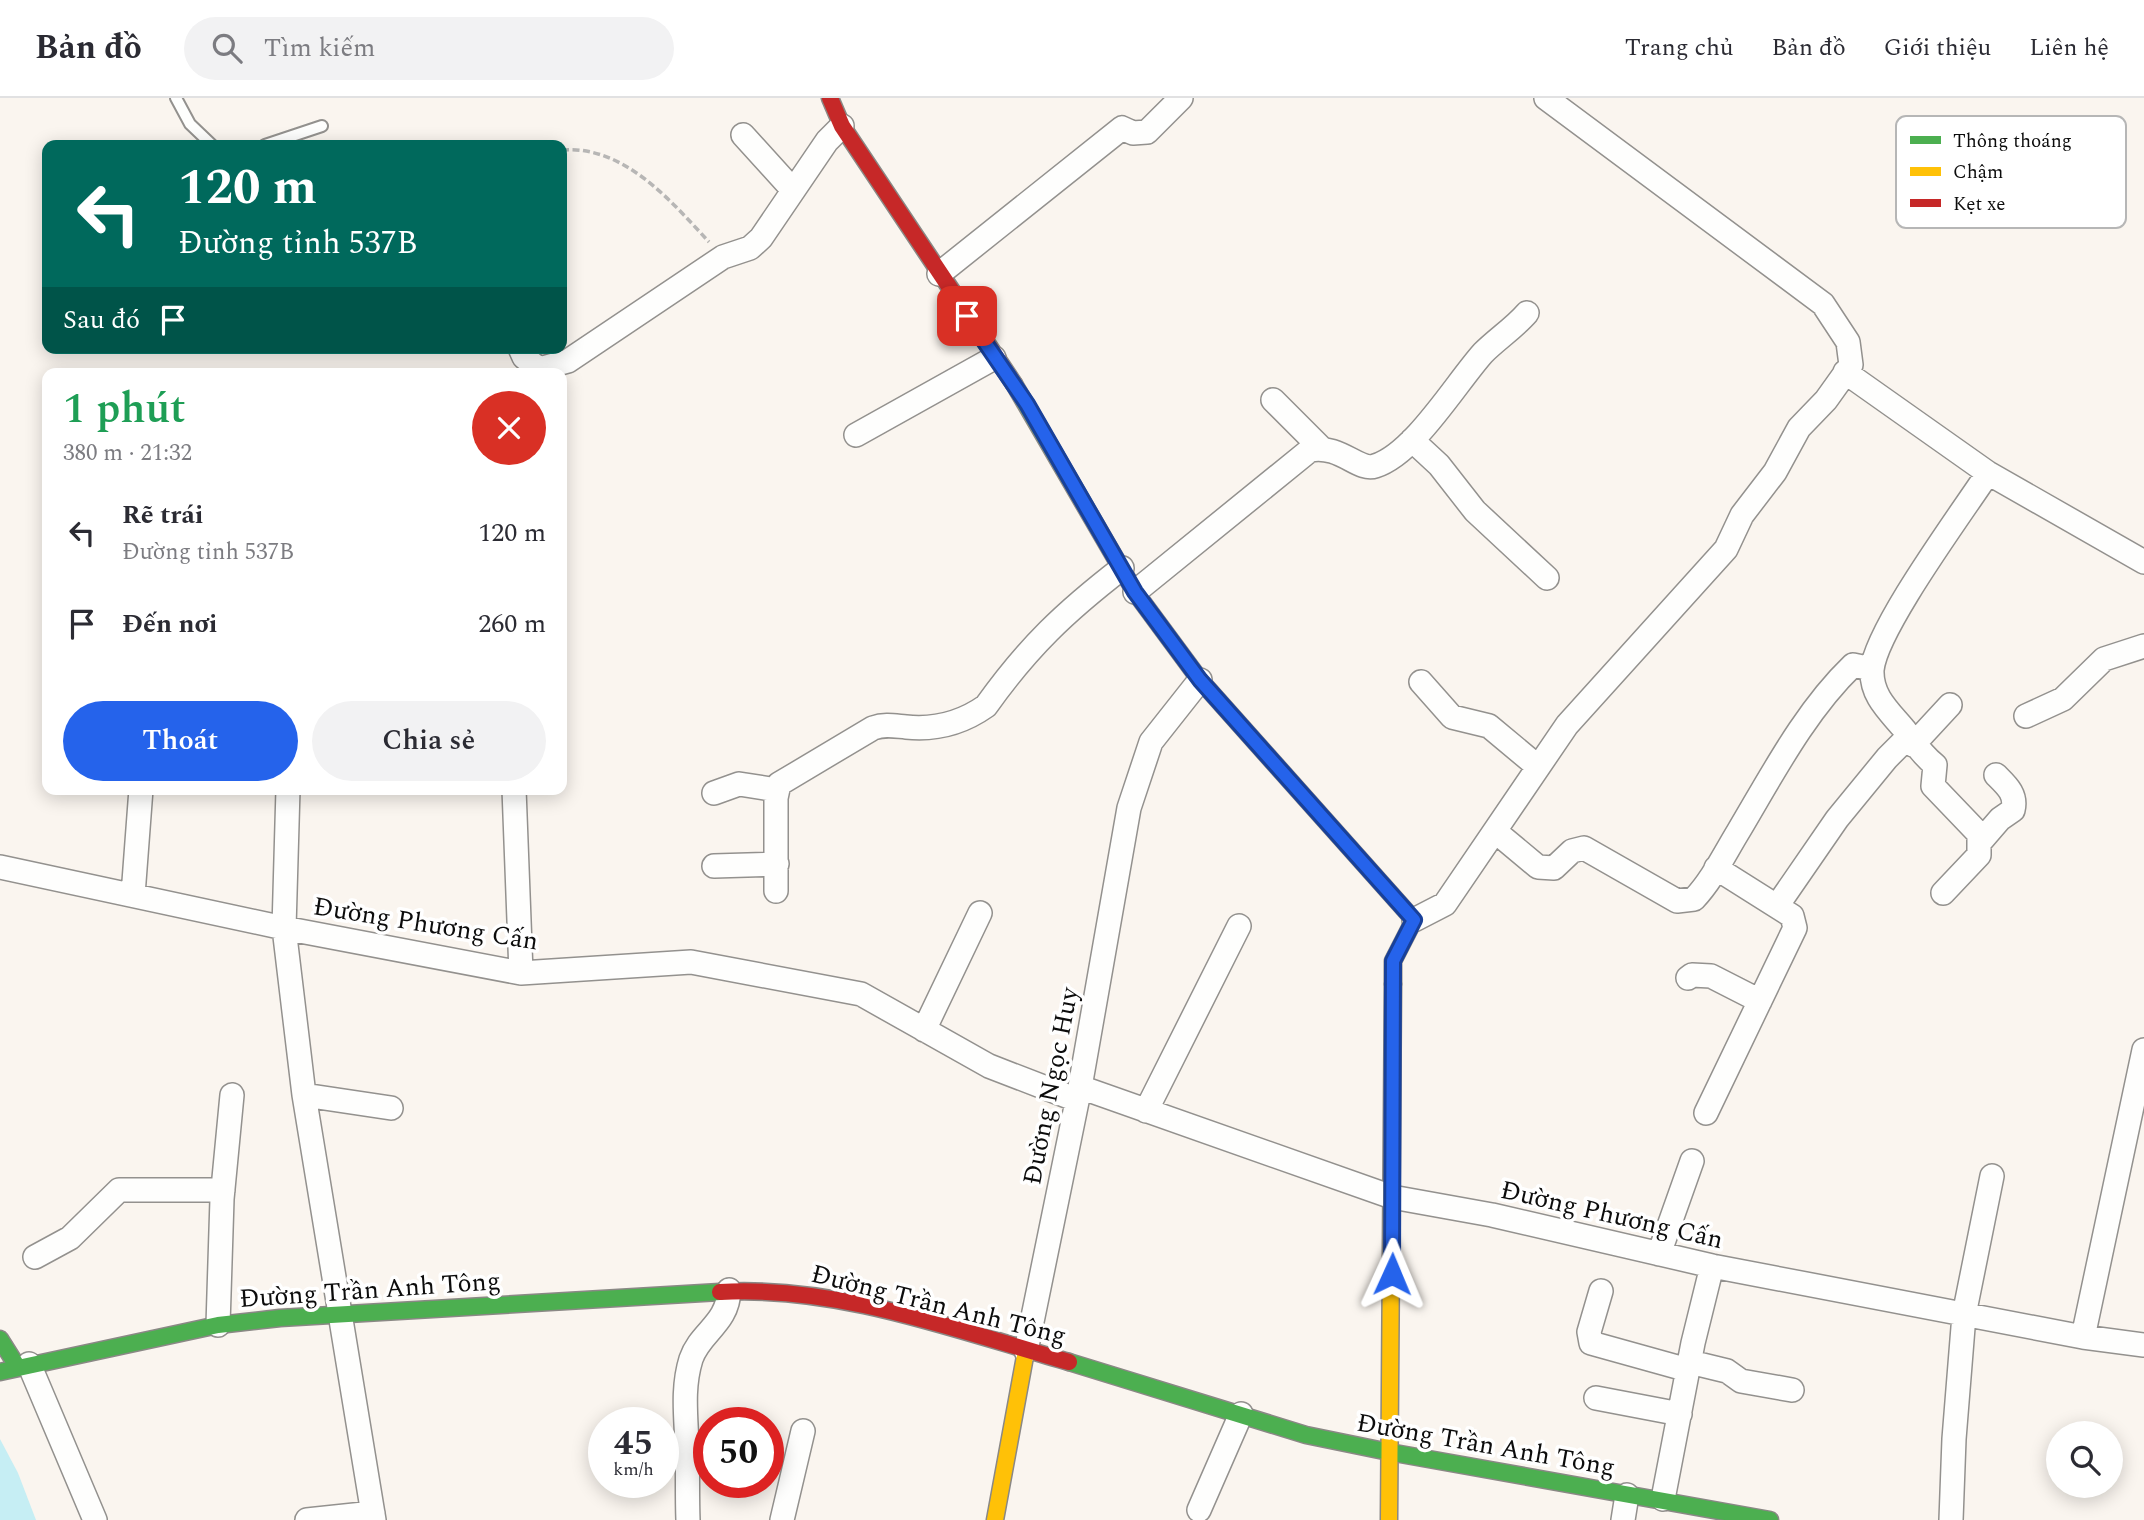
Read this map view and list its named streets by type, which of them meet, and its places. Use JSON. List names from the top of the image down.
{
  "streets": {
    "main road": ["Đường Ngọc Huy", "Đường Trần Anh Tông"],
    "street": ["Đường Phương Cấn"]
  },
  "crossings": [
    ["Đường Phương Cấn", "Đường Ngọc Huy"],
    ["Đường Ngọc Huy", "Đường Trần Anh Tông"]
  ],
  "legend": ["Thông thoáng", "Chậm", "Kẹt xe"],
  "page": {
    "header": "Bản đồ",
    "search": "Tìm kiếm",
    "nav": [
      "Trang chủ",
      "Bản đồ",
      "Giới thiệu",
      "Liên hệ"
    ],
    "turn": ["120 m", "Đường tỉnh 537B"],
    "then": "Sau đó",
    "heading": ["1 phút", "380 m · 21:32"],
    "list": [
      {
        "name": "Rẽ trái",
        "note": "Đường tỉnh 537B",
        "value": "120 m"
      },
      {
        "name": "Đến nơi",
        "value": "260 m"
      }
    ],
    "buttons": ["Thoát", "Chia sẻ"],
    "speed": "45 km/h",
    "limit": "50"
  }
}
